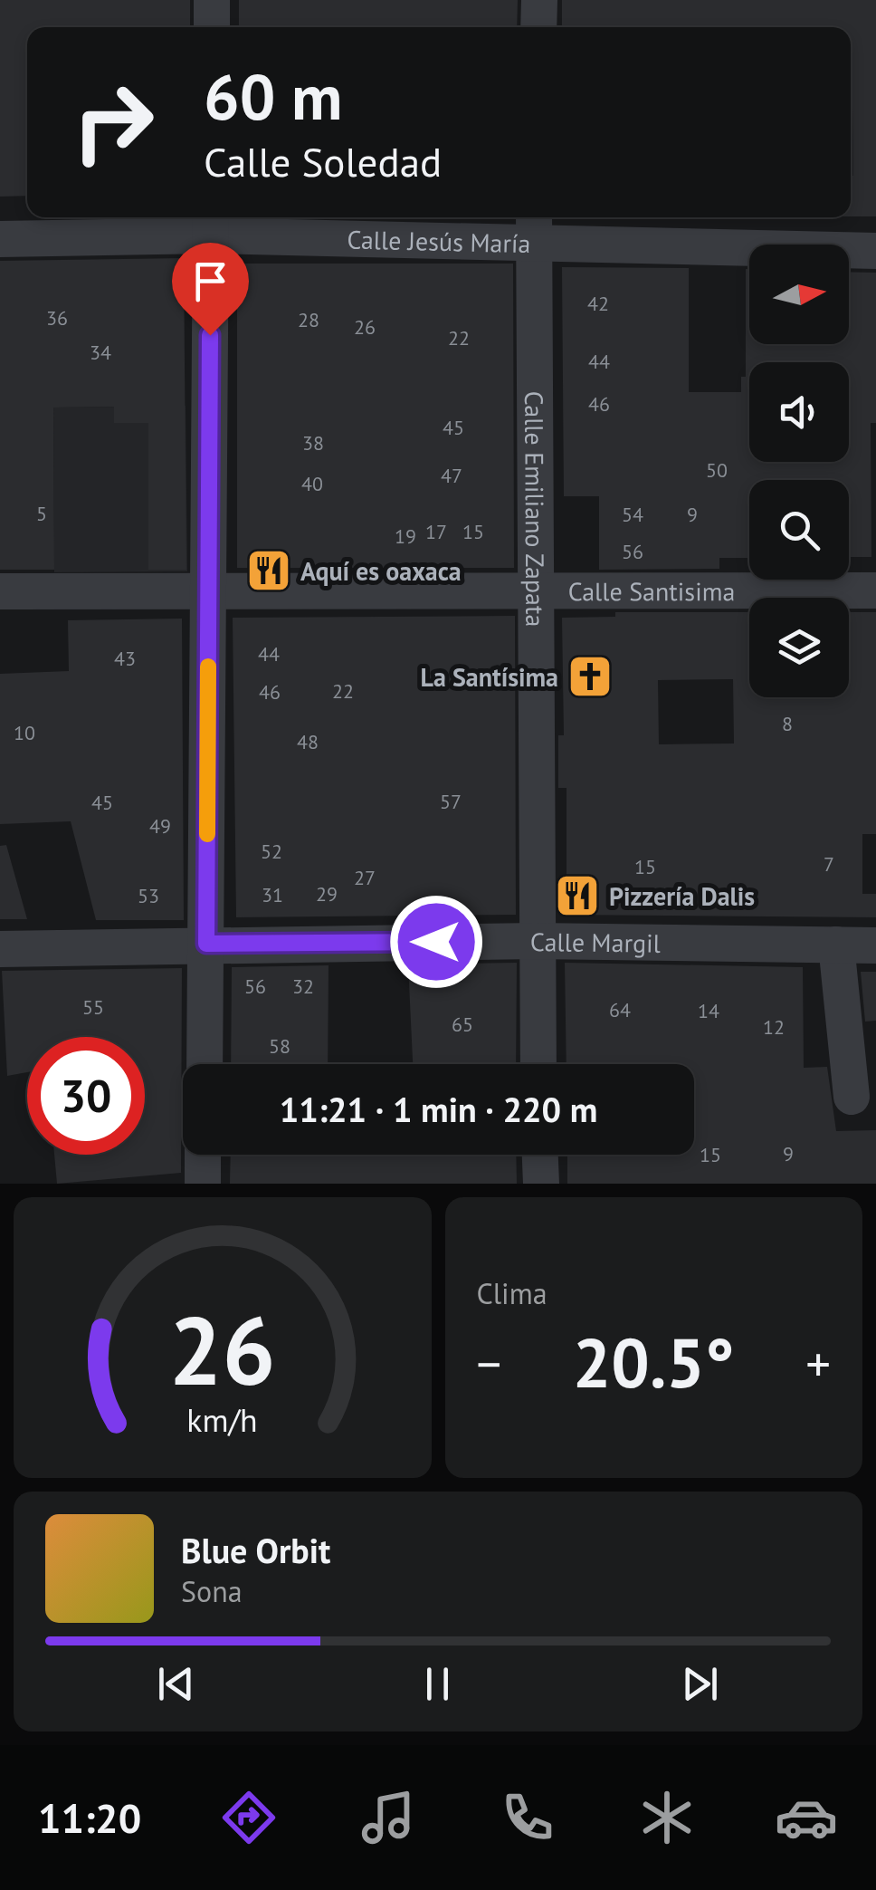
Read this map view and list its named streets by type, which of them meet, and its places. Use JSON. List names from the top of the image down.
{
  "streets": {
    "street": [
      "Calle Jesús María",
      "Calle Emiliano Zapata",
      "Calle Santisima",
      "Calle Margil"
    ]
  },
  "crossings": [
    ["Calle Jesús María", "Calle Emiliano Zapata"],
    ["Calle Emiliano Zapata", "Calle Santisima"],
    ["Calle Emiliano Zapata", "Calle Margil"]
  ],
  "places": {
    "restaurant": ["Aquí es oaxaca", "Pizzería Dalis"],
    "church": ["La Santísima"]
  },
  "house_numbers": [
    "42",
    "36",
    "28",
    "26",
    "22",
    "34",
    "44",
    "46",
    "45",
    "38",
    "50",
    "47",
    "40",
    "5",
    "54",
    "9",
    "17",
    "15",
    "19",
    "56",
    "44",
    "43",
    "22",
    "46",
    "8",
    "10",
    "48",
    "57",
    "45",
    "49",
    "52",
    "7",
    "15",
    "27",
    "29",
    "31",
    "53",
    "56",
    "32",
    "55",
    "64",
    "14",
    "65",
    "12",
    "58",
    "9",
    "15"
  ],
  "north": "right",
  "page": {
    "turn": ["60 m", "Calle Soledad"],
    "limit": "30",
    "trip": "11:21 · 1 min · 220 m",
    "tile": "Clima",
    "heat": ["−", "20.5°", "+"],
    "song": ["Blue Orbit", "Sona"],
    "tabs": "11:20",
    "gauge": ["26", "km/h"]
  }
}
